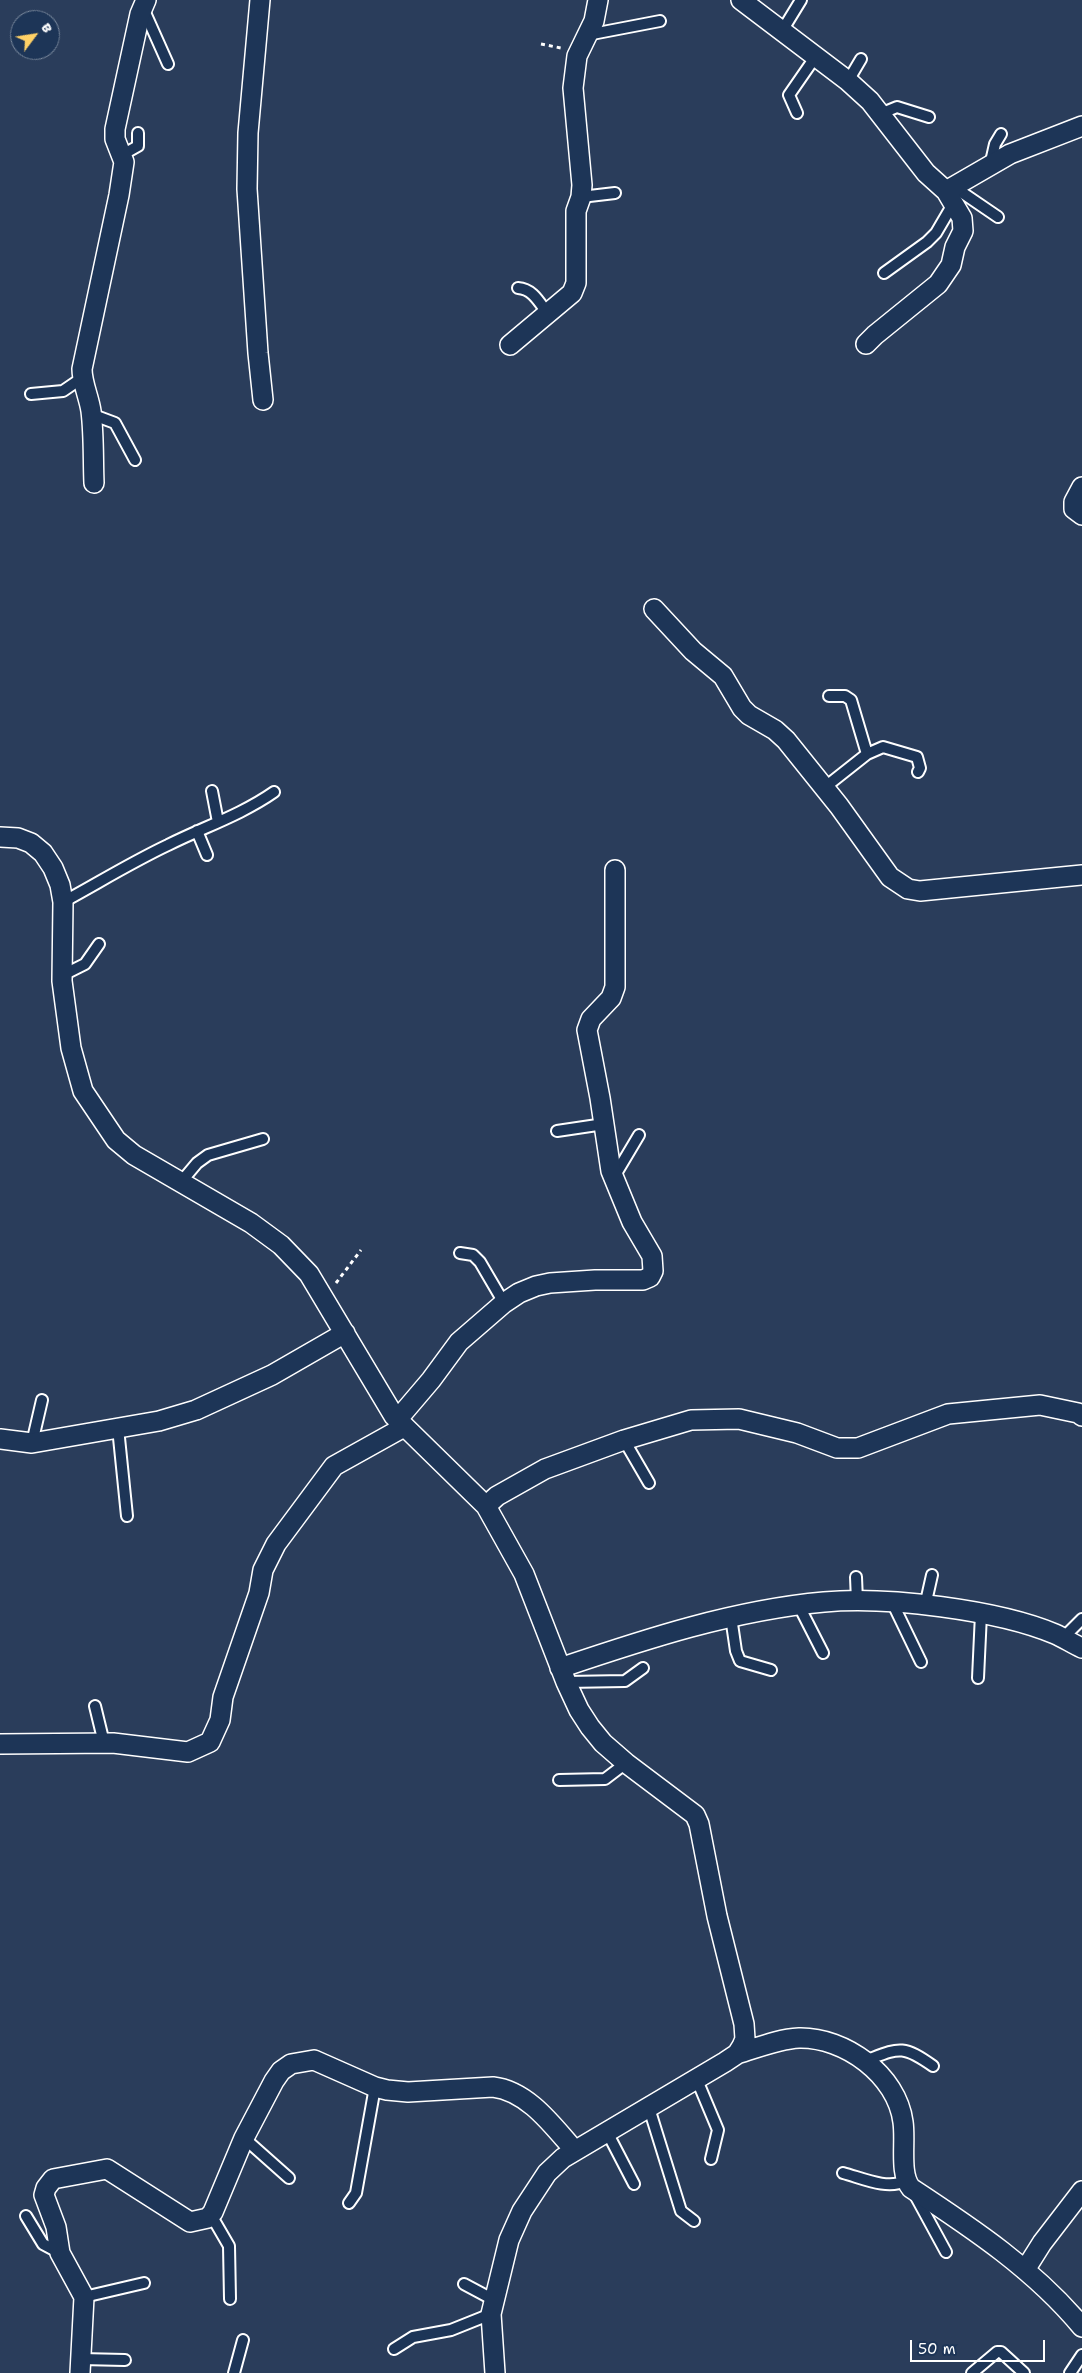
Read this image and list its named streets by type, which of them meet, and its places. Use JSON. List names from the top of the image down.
{
  "scale_bar": "50 m",
  "north": "top right"
}
